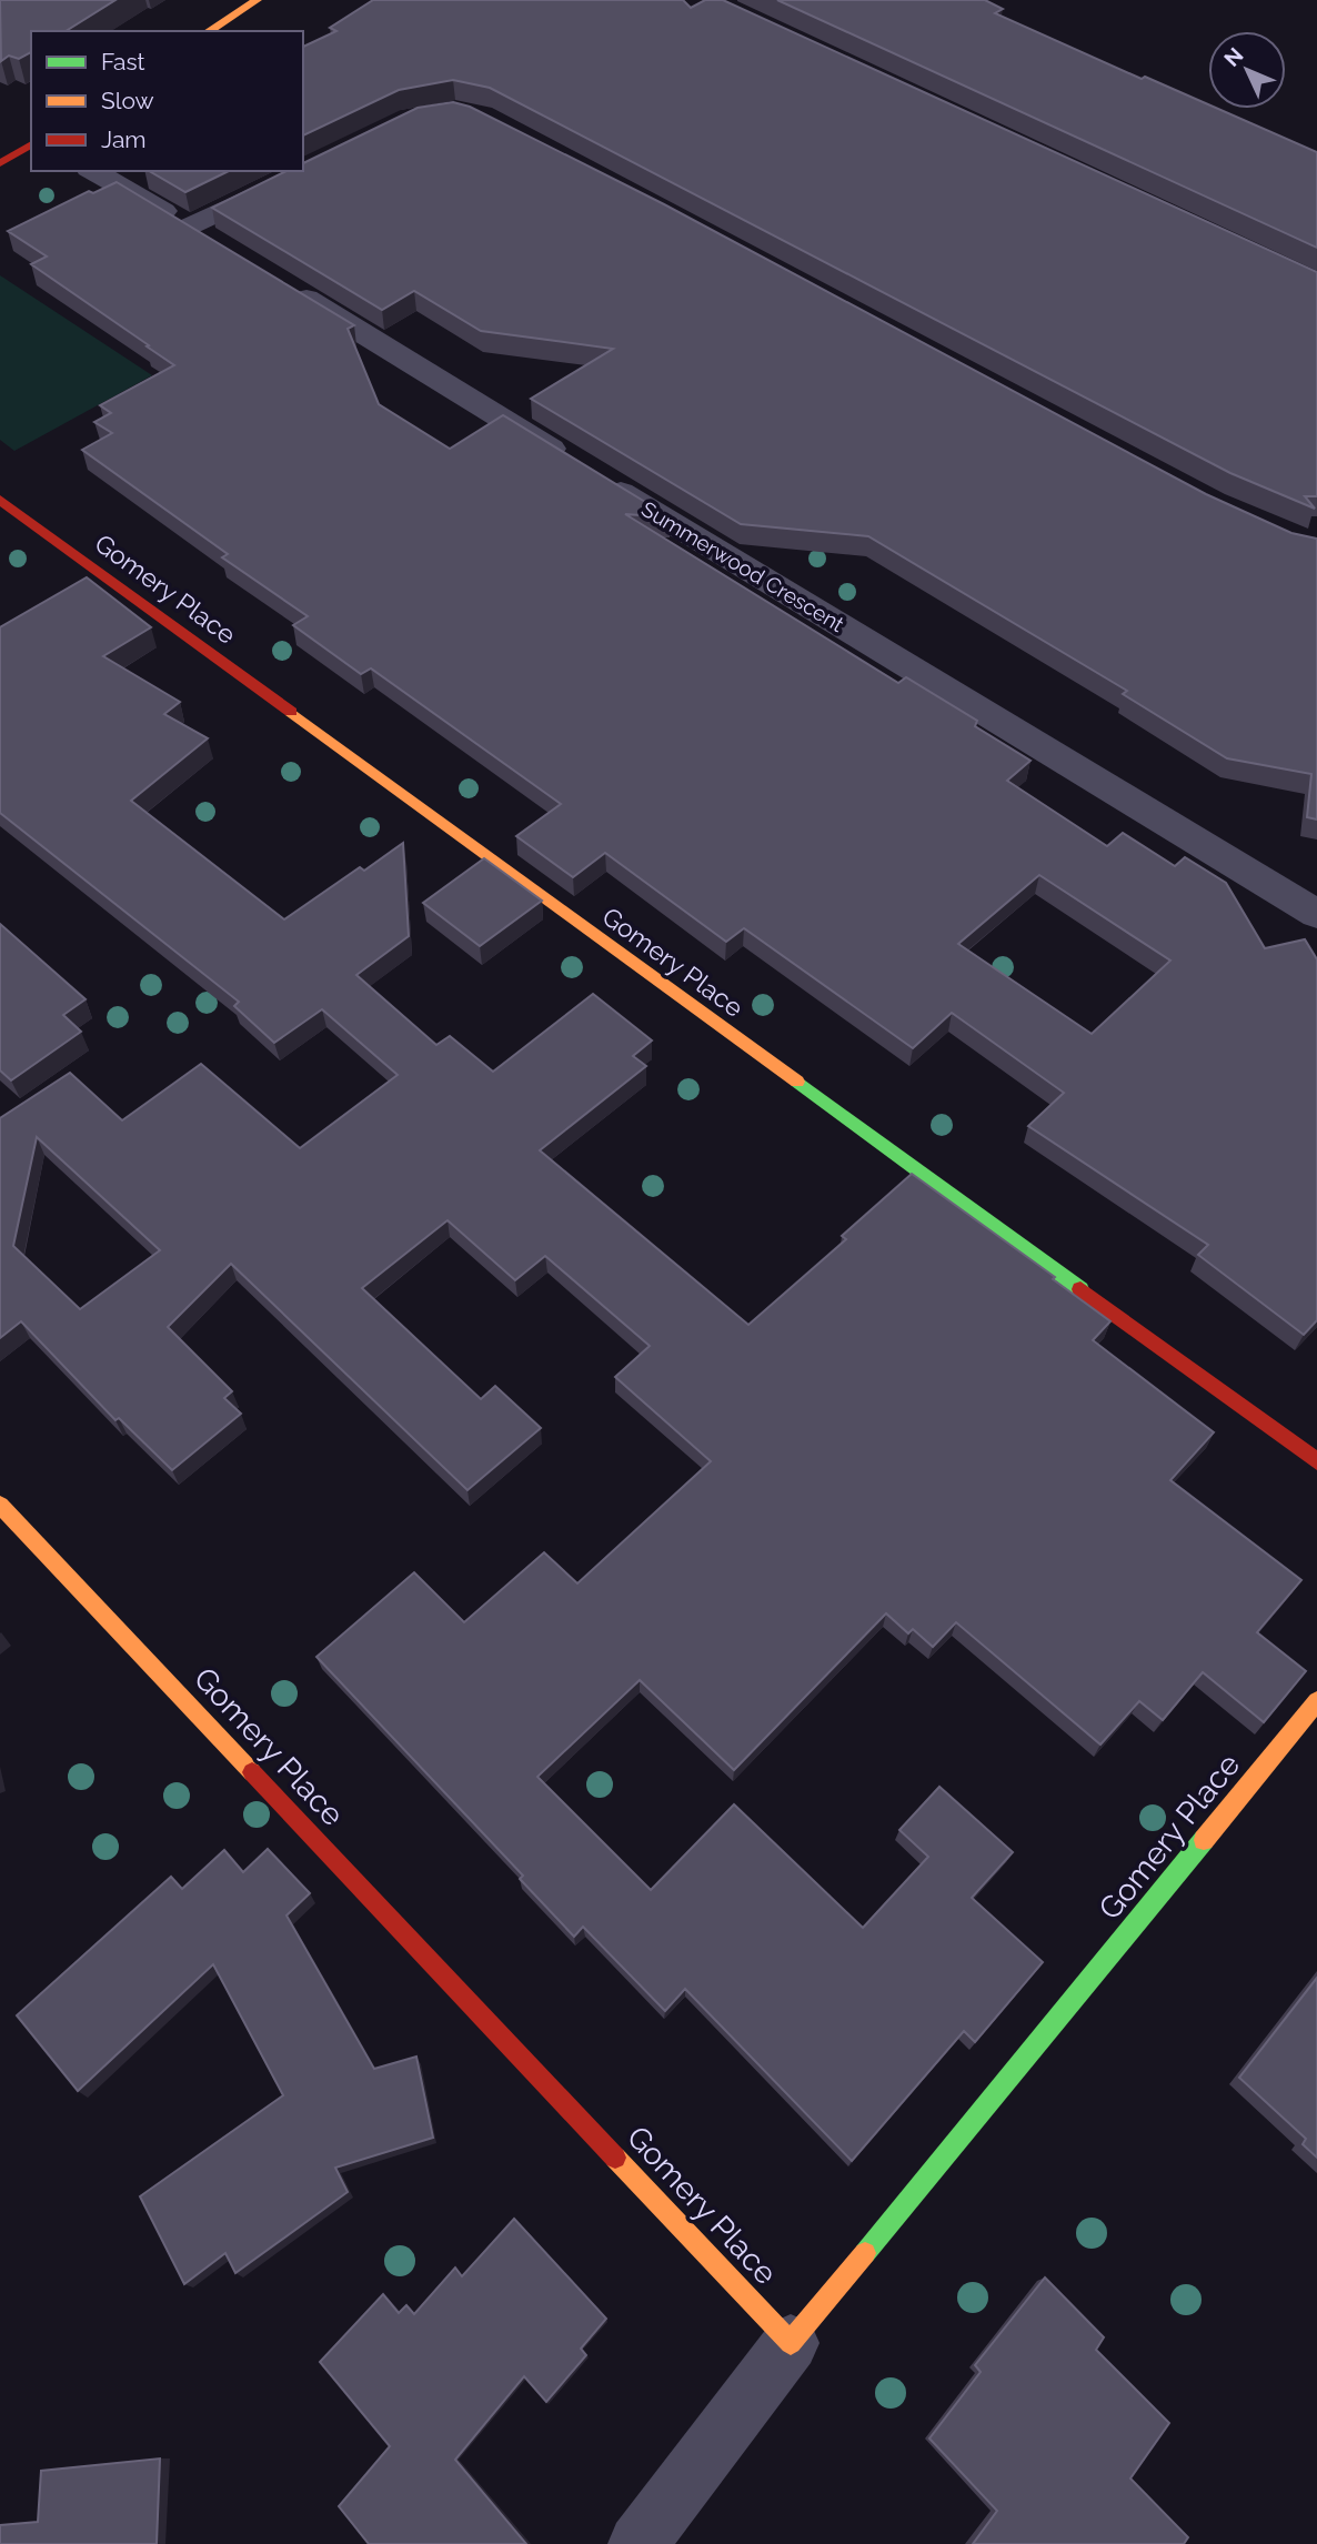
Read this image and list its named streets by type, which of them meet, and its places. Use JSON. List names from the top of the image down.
{
  "streets": {
    "street": ["Summerwood Crescent", "Gomery Place"]
  },
  "legend": ["Fast", "Slow", "Jam"],
  "north": "top left"
}
